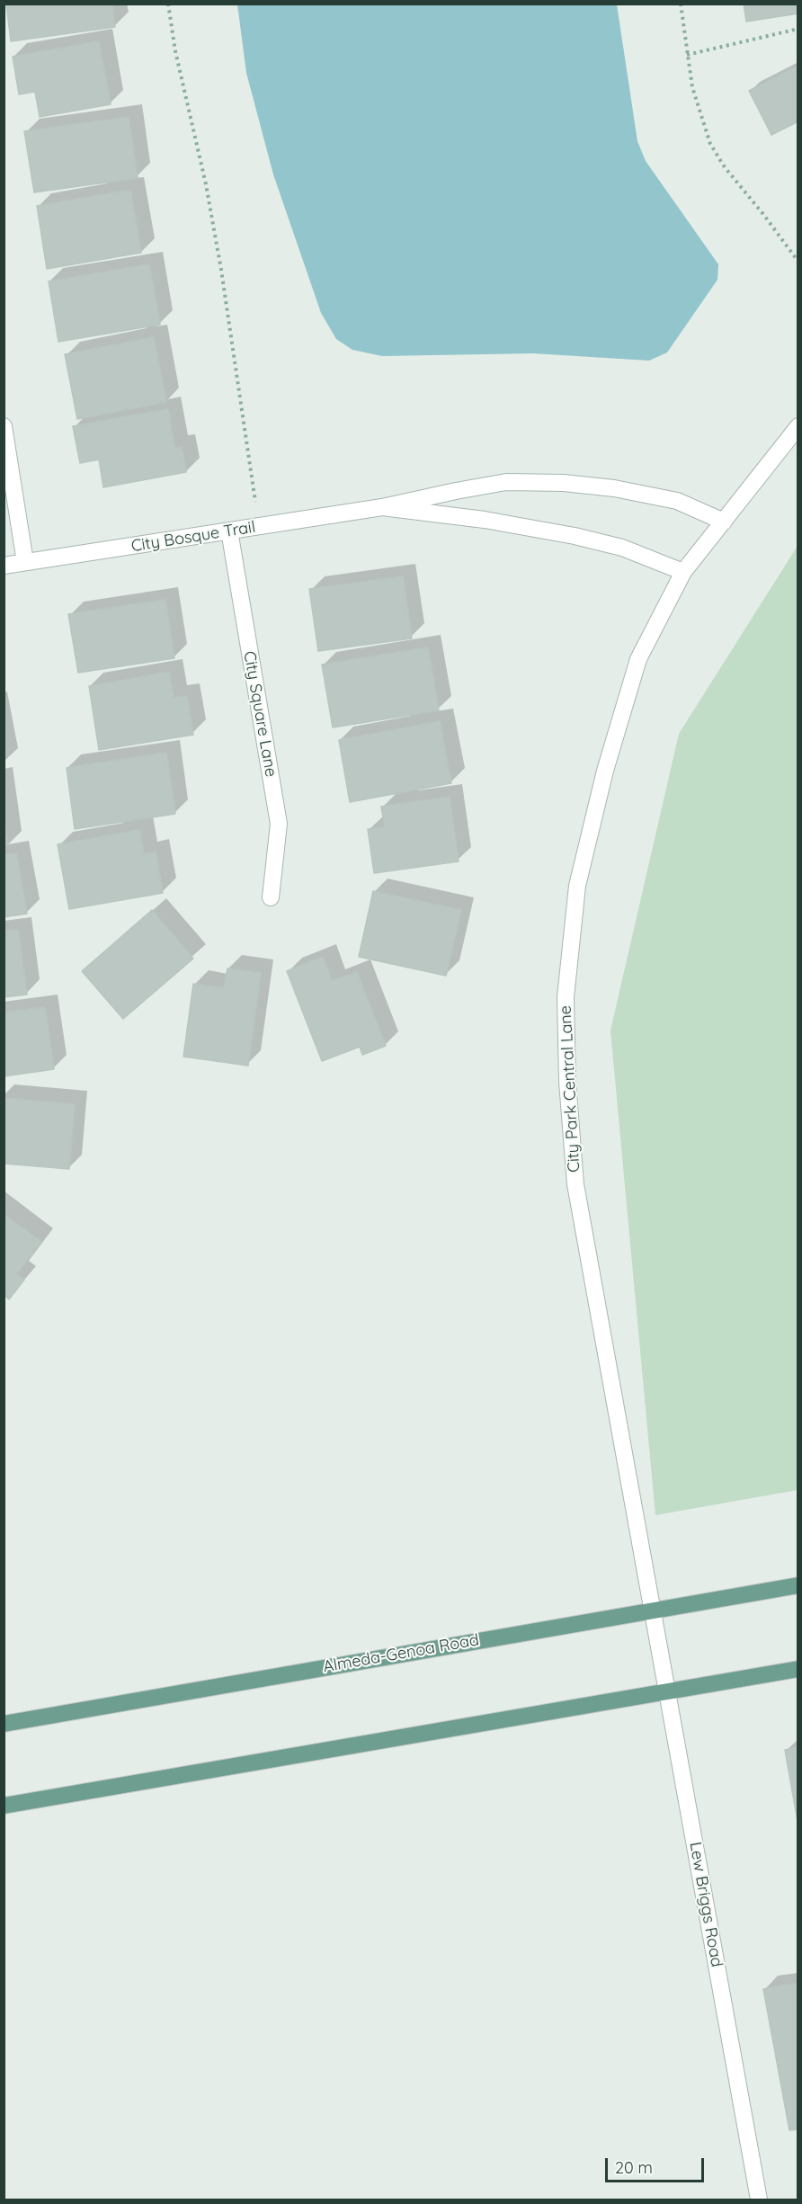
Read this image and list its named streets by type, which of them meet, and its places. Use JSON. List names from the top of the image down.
{
  "streets": {
    "main road": ["Almeda-Genoa Road"],
    "street": [
      "City Bosque Trail",
      "City Square Lane",
      "City Park Central Lane",
      "Lew Briggs Road"
    ]
  },
  "crossings": [
    ["City Bosque Trail", "City Square Lane"],
    ["City Park Central Lane", "Almeda-Genoa Road"],
    ["City Park Central Lane", "Lew Briggs Road"],
    ["Almeda-Genoa Road", "Lew Briggs Road"]
  ],
  "scale_bar": "20 m"
}
